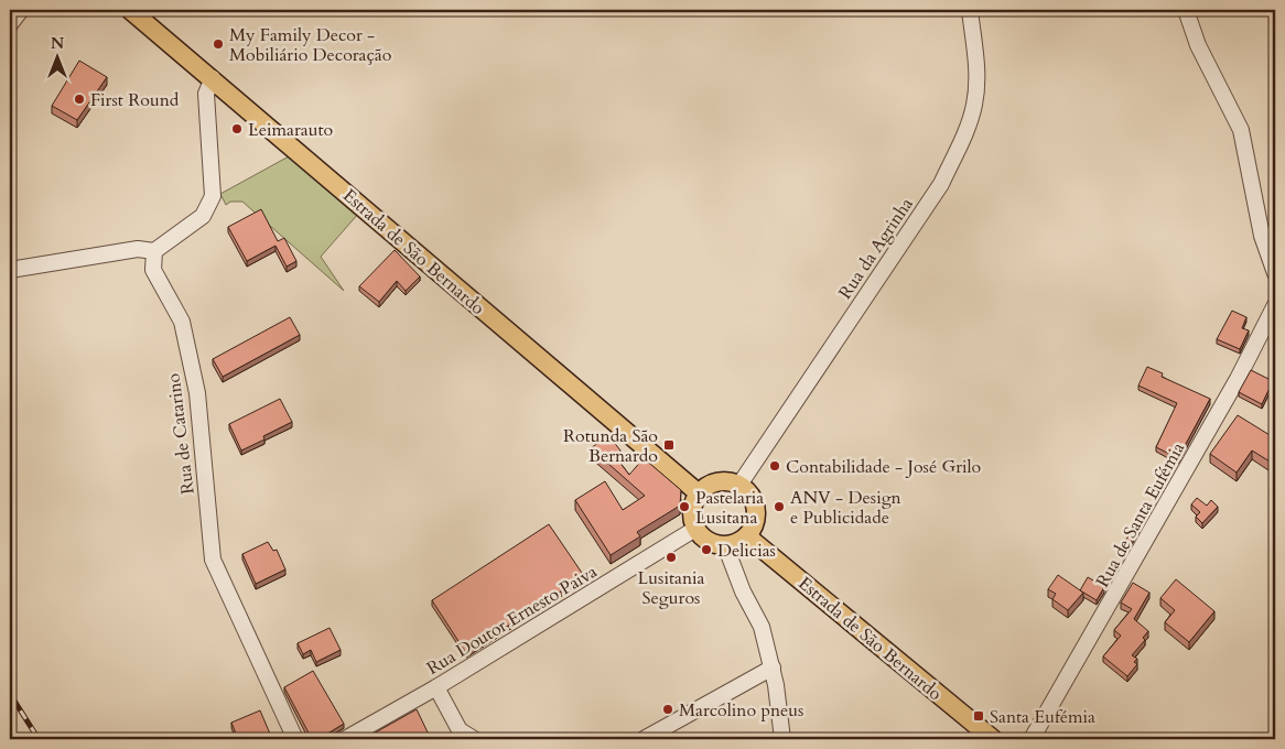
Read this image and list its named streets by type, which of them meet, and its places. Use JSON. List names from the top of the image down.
{
  "streets": {
    "main road": ["Estrada de São Bernardo"],
    "street": [
      "Rua da Agrinha",
      "Rua de Catarino",
      "Rua de Santa Eufémia",
      "Rua Doutor Ernesto Paiva"
    ]
  },
  "crossings": [
    ["Rua da Agrinha", "Estrada de São Bernardo"],
    ["Rua da Agrinha", "Rua Doutor Ernesto Paiva"],
    ["Estrada de São Bernardo", "Rua Doutor Ernesto Paiva"]
  ],
  "places": {
    "other": [
      "My Family Decor - Mobiliário Decoração",
      "First Round",
      "Leimarauto",
      "Contabilidade - José Grilo",
      "Pastelaria Lusitana",
      "ANV - Design e Publicidade",
      "Delicias",
      "Lusitania Seguros",
      "Marcolino pneus"
    ],
    "transit": ["Rotunda São Bernardo", "Santa Eufémia"]
  },
  "north": "top"
}
